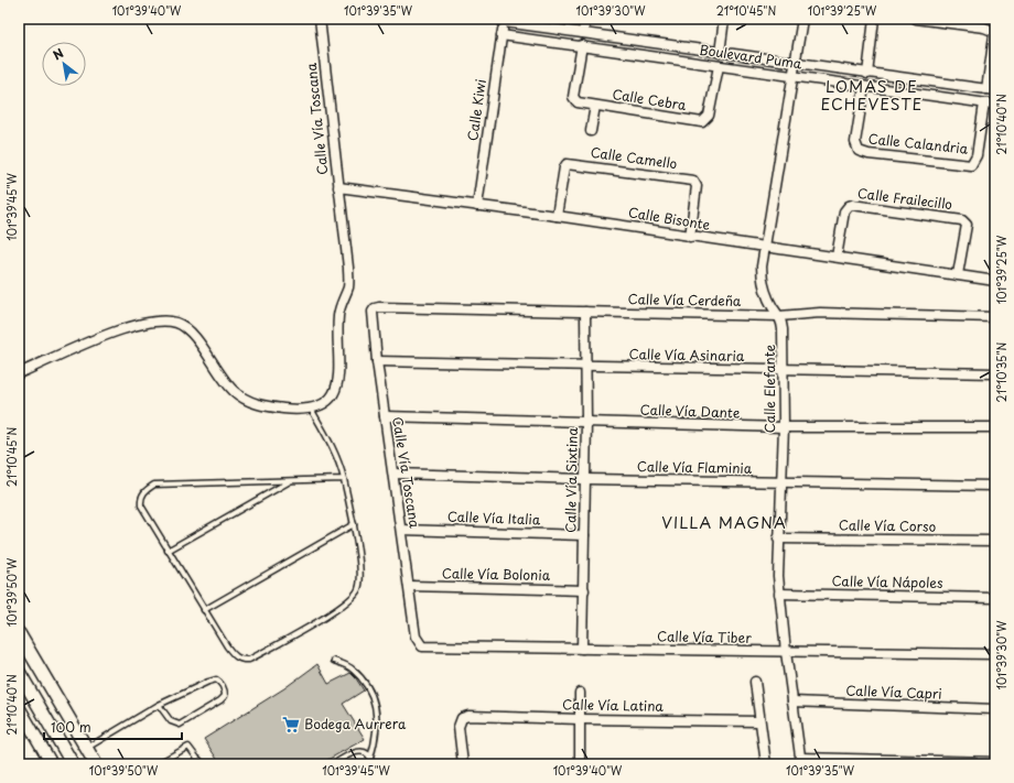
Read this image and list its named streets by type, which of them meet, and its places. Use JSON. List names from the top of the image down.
{
  "streets": {
    "street": [
      "Boulevard Puma",
      "Calle Cebra",
      "Calle Kiwi",
      "Calle Vía Toscana",
      "Calle Calandria",
      "Calle Camello",
      "Calle Frailecillo",
      "Calle Bisonte",
      "Calle Vía Cerdeña",
      "Calle Vía Asinaria",
      "Calle Elefante",
      "Calle Vía Dante",
      "Calle Vía Flaminia",
      "Calle Vía Sixtina",
      "Calle Vía Italia",
      "Calle Vía Corso",
      "Calle Vía Bolonia",
      "Calle Vía Nápoles",
      "Calle Vía Tiber",
      "Calle Vía Capri",
      "Calle Vía Latina"
    ]
  },
  "crossings": [
    ["Boulevard Puma", "Calle Cebra"],
    ["Boulevard Puma", "Calle Kiwi"],
    ["Boulevard Puma", "Calle Calandria"],
    ["Boulevard Puma", "Calle Elefante"],
    ["Calle Kiwi", "Calle Bisonte"],
    ["Calle Vía Toscana", "Calle Bisonte"],
    ["Calle Vía Toscana", "Calle Vía Cerdeña"],
    ["Calle Vía Toscana", "Calle Vía Asinaria"],
    ["Calle Vía Toscana", "Calle Vía Dante"],
    ["Calle Vía Toscana", "Calle Vía Flaminia"],
    ["Calle Vía Toscana", "Calle Vía Italia"],
    ["Calle Vía Toscana", "Calle Vía Bolonia"],
    ["Calle Vía Toscana", "Calle Vía Tiber"],
    ["Calle Camello", "Calle Bisonte"],
    ["Calle Frailecillo", "Calle Bisonte"],
    ["Calle Bisonte", "Calle Elefante"],
    ["Calle Vía Cerdeña", "Calle Elefante"],
    ["Calle Vía Cerdeña", "Calle Vía Sixtina"],
    ["Calle Vía Asinaria", "Calle Elefante"],
    ["Calle Vía Asinaria", "Calle Vía Sixtina"],
    ["Calle Elefante", "Calle Vía Dante"],
    ["Calle Elefante", "Calle Vía Flaminia"],
    ["Calle Elefante", "Calle Vía Corso"],
    ["Calle Elefante", "Calle Vía Nápoles"],
    ["Calle Elefante", "Calle Vía Tiber"],
    ["Calle Elefante", "Calle Vía Capri"],
    ["Calle Vía Dante", "Calle Vía Sixtina"],
    ["Calle Vía Flaminia", "Calle Vía Sixtina"],
    ["Calle Vía Sixtina", "Calle Vía Italia"],
    ["Calle Vía Sixtina", "Calle Vía Bolonia"],
    ["Calle Vía Sixtina", "Calle Vía Tiber"]
  ],
  "districts": ["LOMAS DE ECHEVESTE", "VILLA MAGNA"],
  "places": {
    "supermarket": ["Bodega Aurrera"]
  },
  "scale_bar": "100 m",
  "north": "top left",
  "coordinates": [
    "101°39'40\"W",
    "101°39'35\"W",
    "101°39'30\"W",
    "21°10'45\"N",
    "101°39'25\"W",
    "21°10'40\"N",
    "101°39'45\"W",
    "21°10'35\"N",
    "101°39'50\"W"
  ]
}
